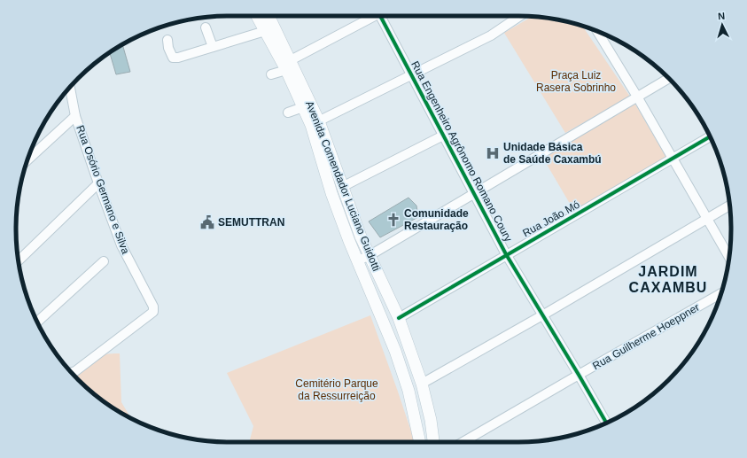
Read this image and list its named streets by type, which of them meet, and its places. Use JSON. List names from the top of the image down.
{
  "streets": {
    "main road": ["Avenida Comendador Luciano Guidotti"],
    "street": [
      "Rua Engenheiro Agrônomo Romano Coury",
      "Rua Osório Germano e Silva",
      "Rua João Mó",
      "Rua Guilherme Hoeppner"
    ]
  },
  "crossings": [
    ["Rua Engenheiro Agrônomo Romano Coury", "Rua João Mó"],
    ["Rua Engenheiro Agrônomo Romano Coury", "Rua Guilherme Hoeppner"],
    ["Avenida Comendador Luciano Guidotti", "Rua João Mó"]
  ],
  "districts": ["JARDIM CAXAMBU"],
  "parks": ["Praça Luiz Rasera Sobrinho", "Cemitério Parque da Ressurreição"],
  "places": {
    "hospital": ["Unidade Básica de Saúde Caxambú"],
    "church": ["Comunidade Restauração"],
    "public building": ["SEMUTTRAN"]
  },
  "north": "top"
}
